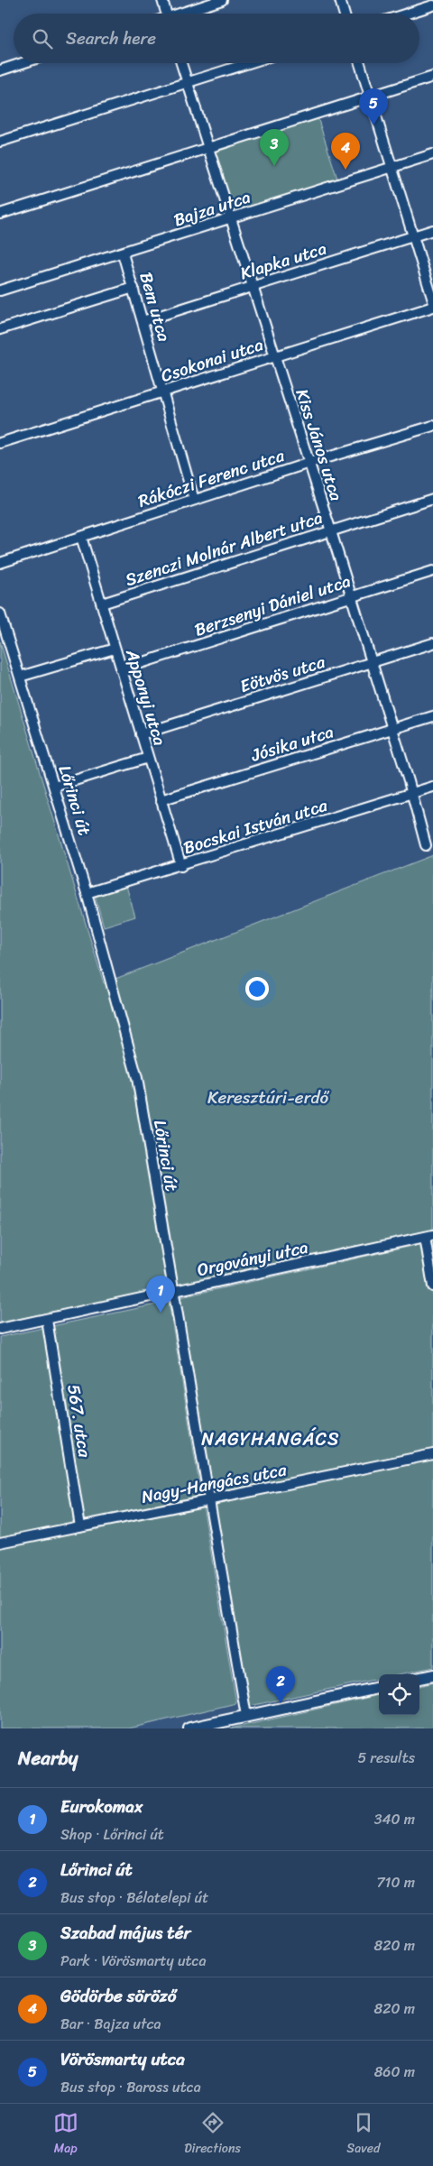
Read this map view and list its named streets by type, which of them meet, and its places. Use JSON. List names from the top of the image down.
{
  "streets": {
    "street": [
      "Bajza utca",
      "Klapka utca",
      "Bem utca",
      "Csokonai utca",
      "Kiss János utca",
      "Rákóczi Ferenc utca",
      "Szenczi Molnár Albert utca",
      "Berzsenyi Dániel utca",
      "Eötvös utca",
      "Apponyi utca",
      "Jósika utca",
      "Lőrinci út",
      "Bocskai István utca",
      "Orgoványi utca",
      "567. utca",
      "Nagy-Hangács utca"
    ]
  },
  "crossings": [
    ["Bajza utca", "Bem utca"],
    ["Bajza utca", "Kiss János utca"],
    ["Klapka utca", "Bem utca"],
    ["Klapka utca", "Kiss János utca"],
    ["Bem utca", "Csokonai utca"],
    ["Bem utca", "Rákóczi Ferenc utca"],
    ["Csokonai utca", "Kiss János utca"],
    ["Kiss János utca", "Rákóczi Ferenc utca"],
    ["Kiss János utca", "Szenczi Molnár Albert utca"],
    ["Kiss János utca", "Berzsenyi Dániel utca"],
    ["Kiss János utca", "Eötvös utca"],
    ["Kiss János utca", "Jósika utca"],
    ["Kiss János utca", "Bocskai István utca"],
    ["Rákóczi Ferenc utca", "Apponyi utca"],
    ["Szenczi Molnár Albert utca", "Apponyi utca"],
    ["Berzsenyi Dániel utca", "Apponyi utca"],
    ["Eötvös utca", "Apponyi utca"],
    ["Apponyi utca", "Jósika utca"],
    ["Apponyi utca", "Bocskai István utca"],
    ["Lőrinci út", "Bocskai István utca"],
    ["Lőrinci út", "Orgoványi utca"],
    ["Lőrinci út", "Nagy-Hangács utca"],
    ["Orgoványi utca", "567. utca"],
    ["567. utca", "Nagy-Hangács utca"]
  ],
  "districts": ["NAGYHANGÁCS"],
  "parks": ["Keresztúri-erdő"],
  "page": {
    "search": "Search here",
    "pins": [
      "5",
      "3",
      "4",
      "1",
      "2"
    ],
    "heading": ["Nearby", "5 results"],
    "list": [
      {
        "mark": "1",
        "name": "Eurokomax",
        "note": "Shop · Lőrinci út",
        "value": "340 m"
      },
      {
        "mark": "2",
        "name": "Lőrinci út",
        "note": "Bus stop · Bélatelepi út",
        "value": "710 m"
      },
      {
        "mark": "3",
        "name": "Szabad május tér",
        "note": "Park · Vörösmarty utca",
        "value": "820 m"
      },
      {
        "mark": "4",
        "name": "Gödörbe söröző",
        "note": "Bar · Bajza utca",
        "value": "820 m"
      },
      {
        "mark": "5",
        "name": "Vörösmarty utca",
        "note": "Bus stop · Baross utca",
        "value": "860 m"
      }
    ],
    "nav": ["Map", "Directions", "Saved"]
  }
}
